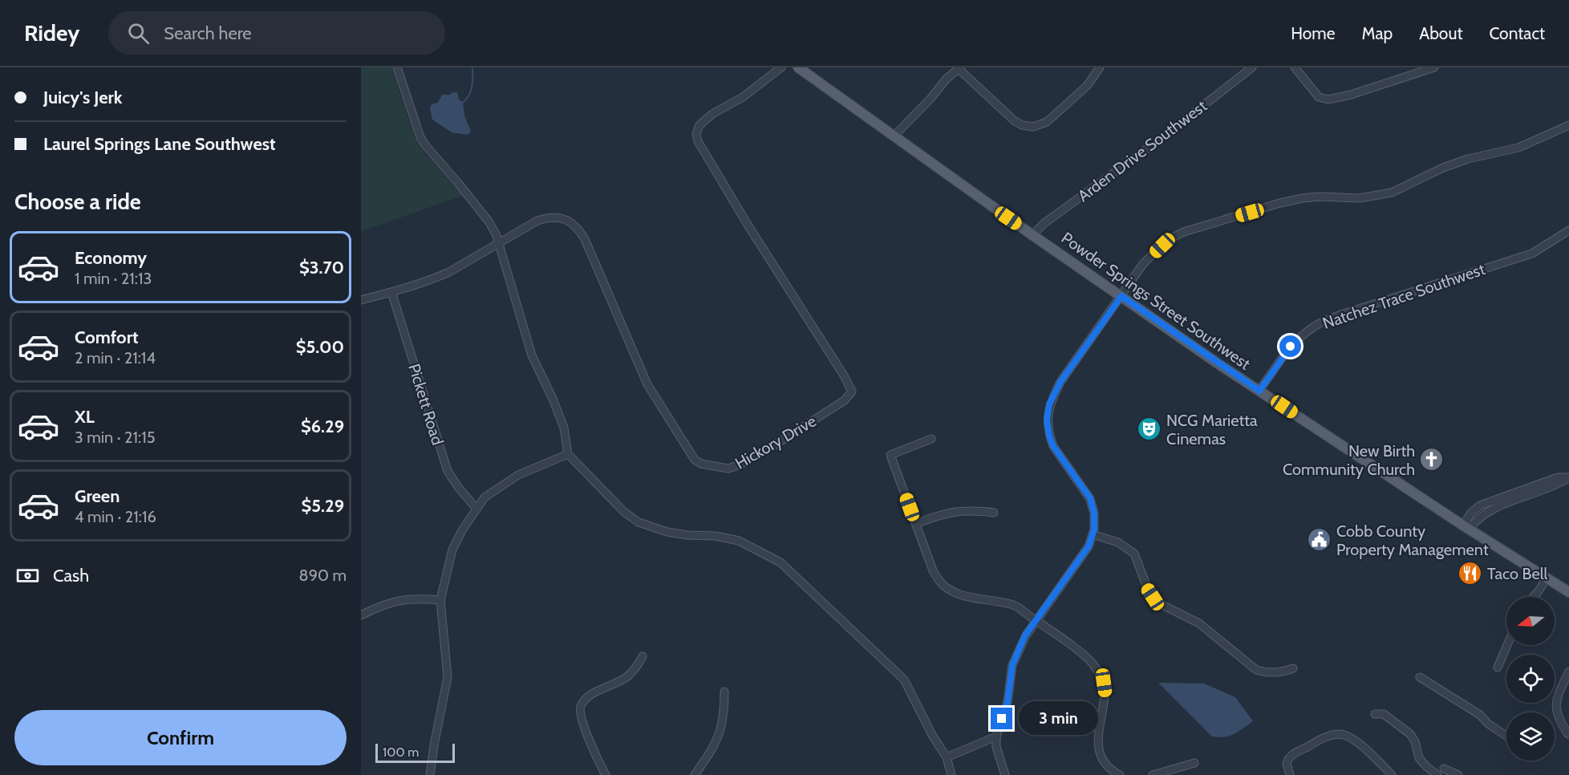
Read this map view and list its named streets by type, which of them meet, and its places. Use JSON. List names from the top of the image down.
{
  "streets": {
    "main road": ["Powder Springs Street Southwest"],
    "street": [
      "Arden Drive Southwest",
      "Natchez Trace Southwest",
      "Pickett Road",
      "Hickory Drive"
    ]
  },
  "crossings": [
    ["Arden Drive Southwest", "Powder Springs Street Southwest"],
    ["Natchez Trace Southwest", "Powder Springs Street Southwest"],
    ["Pickett Road", "Hickory Drive"]
  ],
  "places": {
    "theatre": ["NCG Marietta Cinemas"],
    "church": ["New Birth Community Church"],
    "public building": ["Cobb County Property Management"],
    "restaurant": ["Taco Bell"]
  },
  "scale_bar": "100 m",
  "north": "left",
  "page": {
    "header": "Ridey",
    "search": "Search here",
    "nav": [
      "Home",
      "Map",
      "About",
      "Contact"
    ],
    "banner": ["Juicy's Jerk", "Laurel Springs Lane Southwest"],
    "heading": "Choose a ride",
    "list": [
      {
        "name": "Economy",
        "note": "1 min · 21:13",
        "value": "$3.70"
      },
      {
        "name": "Comfort",
        "note": "2 min · 21:14",
        "value": "$5.00"
      },
      {
        "name": "XL",
        "note": "3 min · 21:15",
        "value": "$6.29"
      },
      {
        "name": "Green",
        "note": "4 min · 21:16",
        "value": "$5.29"
      }
    ],
    "pay": ["Cash", "890 m"],
    "buttons": "Confirm",
    "bubble": "3 min",
    "scale": "100 m"
  }
}
